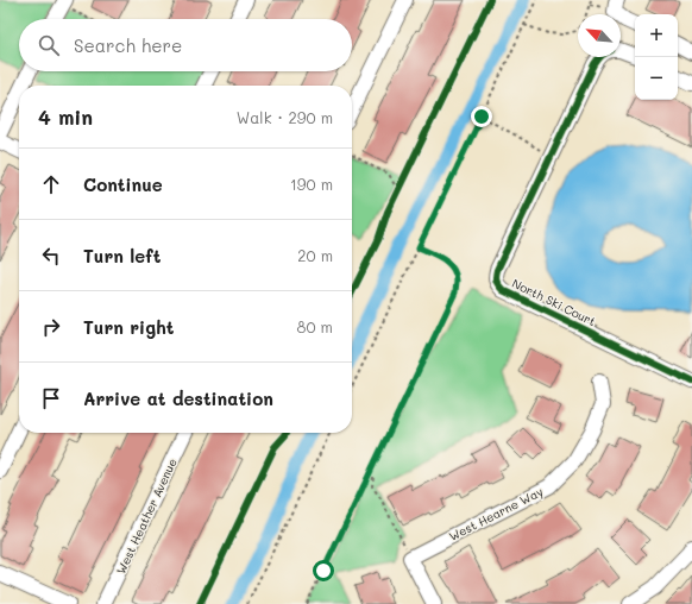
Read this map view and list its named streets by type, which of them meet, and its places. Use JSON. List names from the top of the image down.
{
  "streets": {
    "street": ["North Ski Court", "West Hearne Way", "West Heather Avenue"]
  },
  "north": "top left",
  "page": {
    "map_buttons": ["+", "−"],
    "search": "Search here",
    "heading": ["4 min", "Walk · 290 m"],
    "list": [
      ["Continue", "190 m"],
      ["Turn left", "20 m"],
      ["Turn right", "80 m"],
      "Arrive at destination"
    ]
  }
}
